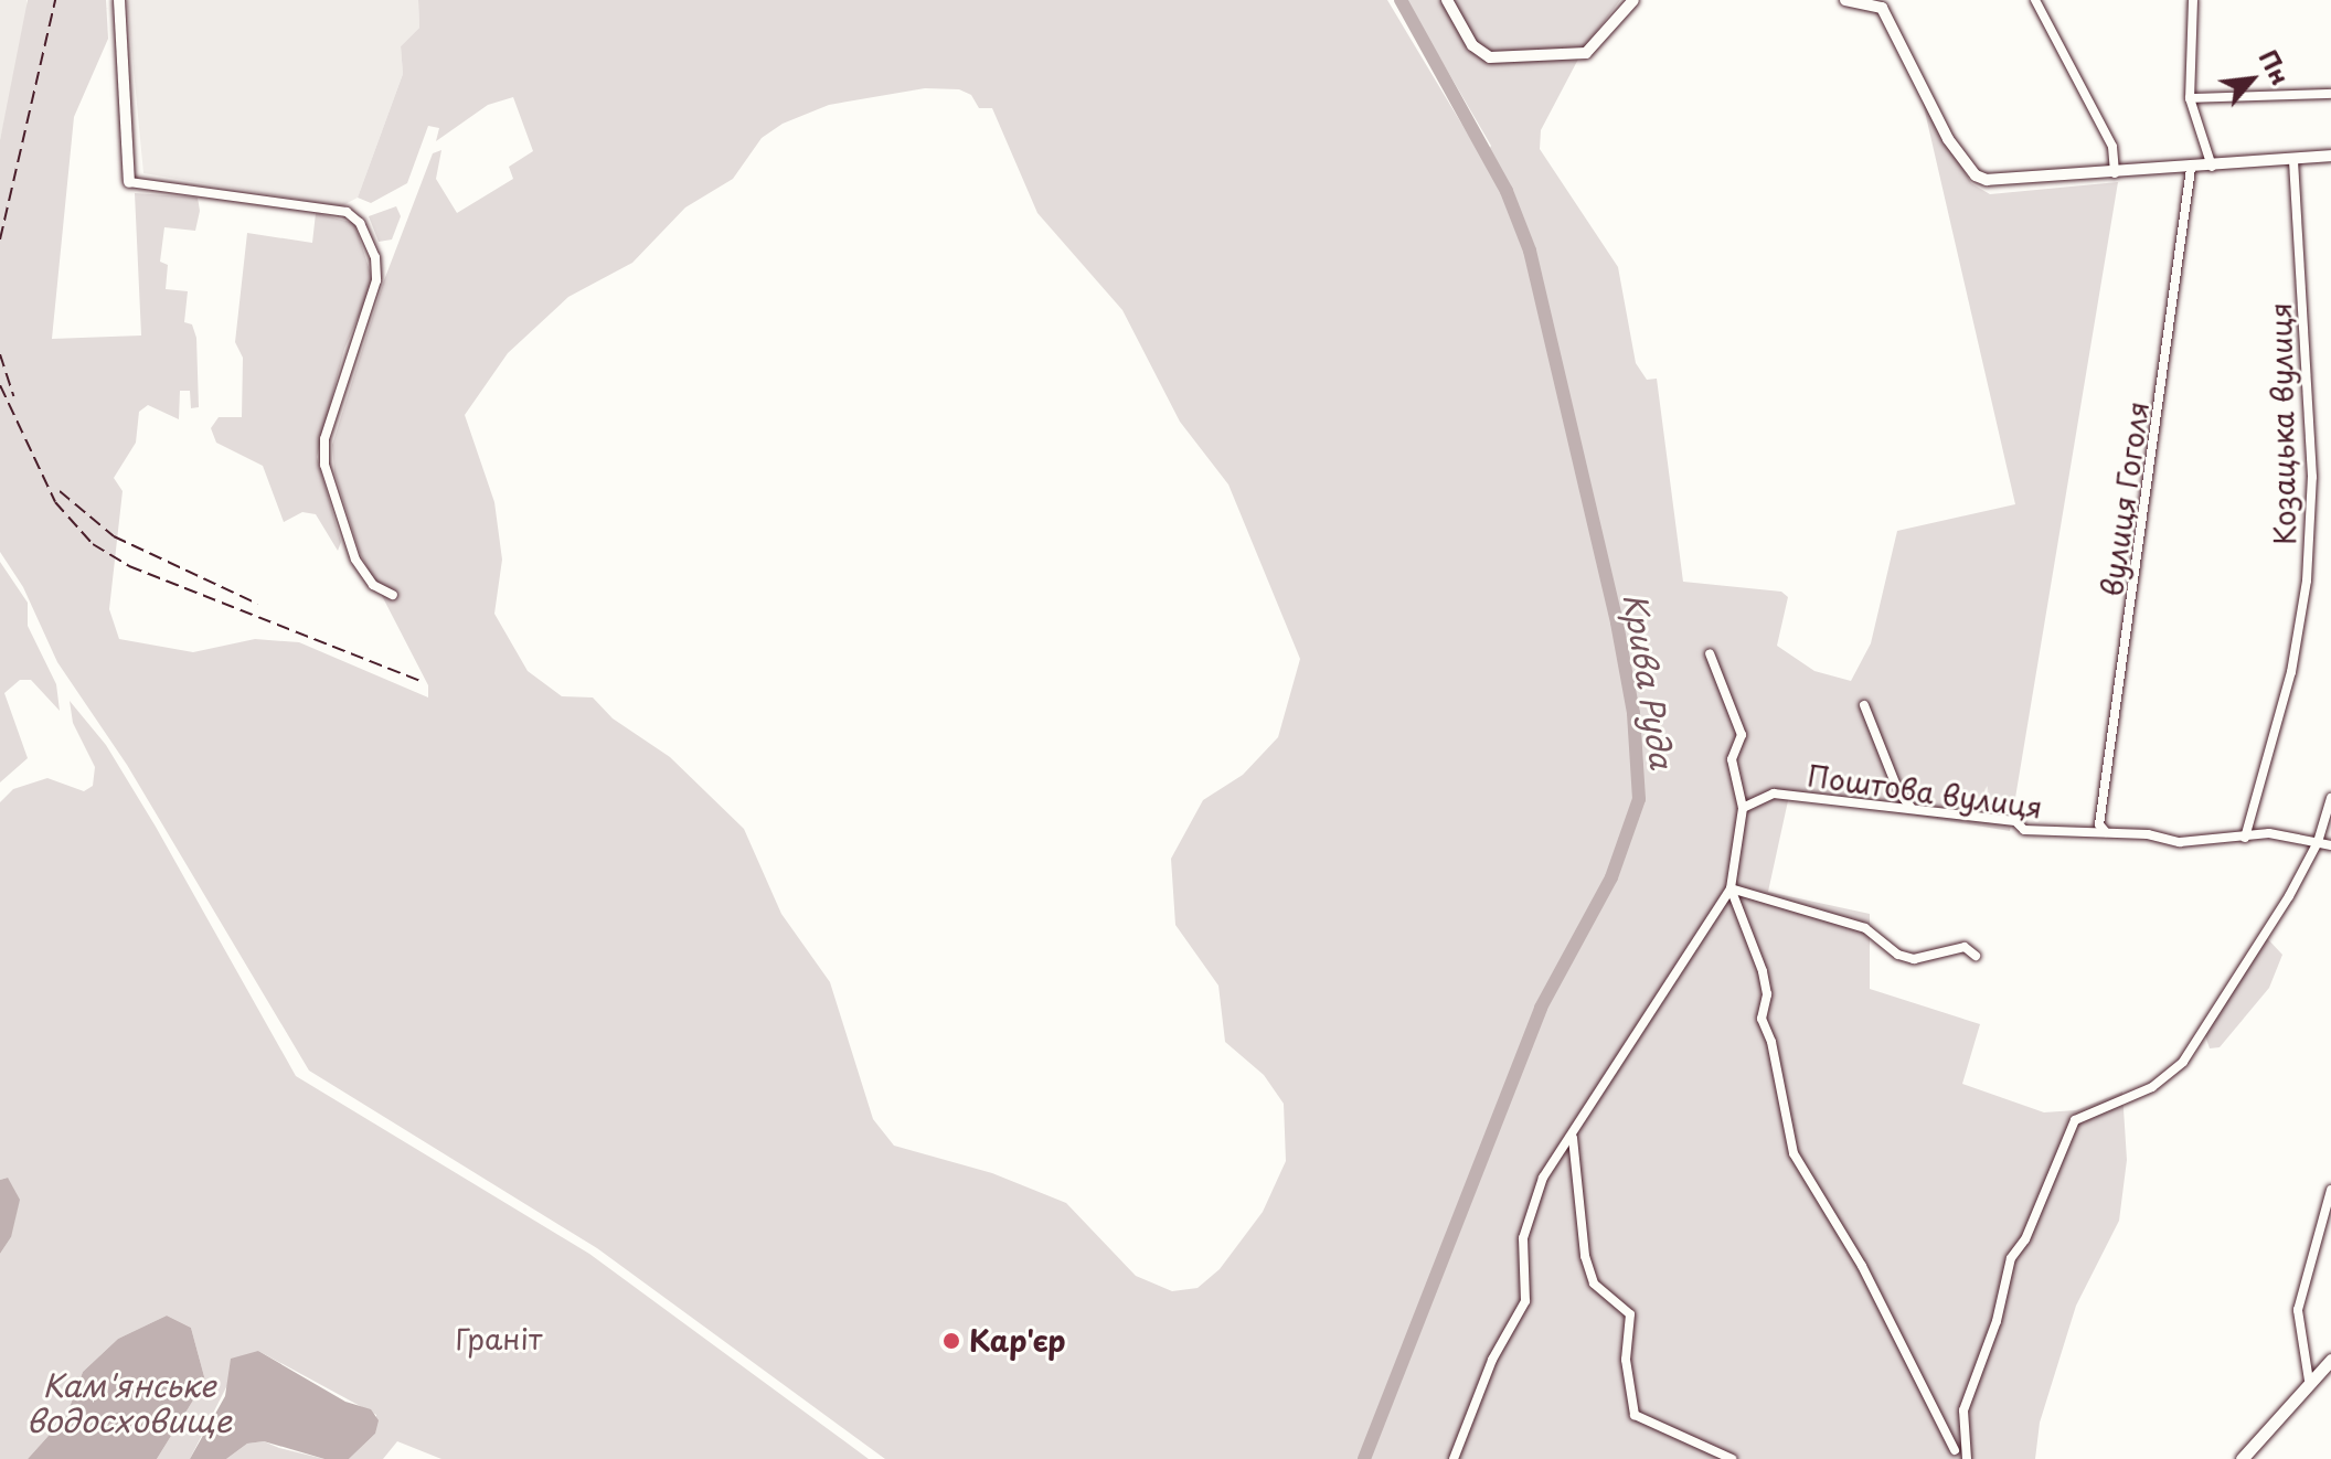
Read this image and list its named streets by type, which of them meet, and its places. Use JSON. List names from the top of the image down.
{
  "streets": {
    "street": ["Козацька вулиця", "вулиця Гоголя", "Поштова вулиця"]
  },
  "crossings": [
    ["Козацька вулиця", "Поштова вулиця"],
    ["вулиця Гоголя", "Поштова вулиця"]
  ],
  "water": ["Крива Руда", "Кам'янське водосховище"],
  "parks": ["Граніт"],
  "places": ["Кар'єр"],
  "north": "top right"
}
